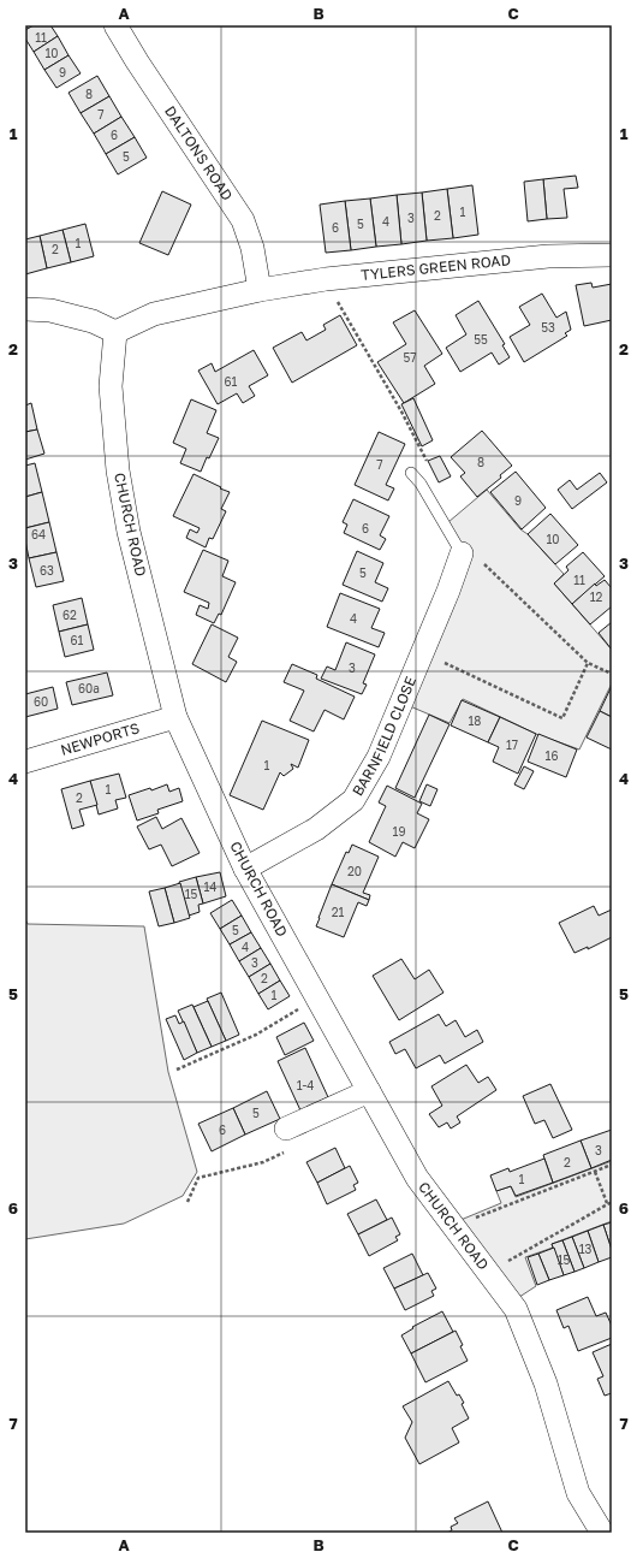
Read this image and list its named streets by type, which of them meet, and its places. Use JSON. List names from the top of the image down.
{
  "streets": {
    "street": [
      "DALTONS ROAD",
      "TYLERS GREEN ROAD",
      "CHURCH ROAD",
      "BARNFIELD CLOSE",
      "NEWPORTS"
    ]
  },
  "crossings": [
    ["DALTONS ROAD", "TYLERS GREEN ROAD"],
    ["CHURCH ROAD", "BARNFIELD CLOSE"],
    ["CHURCH ROAD", "NEWPORTS"]
  ],
  "house_numbers": [
    "11",
    "10",
    "9",
    "8",
    "7",
    "6",
    "5",
    "1",
    "2",
    "3",
    "4",
    "5",
    "6",
    "1",
    "2",
    "53",
    "55",
    "57",
    "61",
    "8",
    "7",
    "9",
    "6",
    "64",
    "10",
    "63",
    "5",
    "11",
    "12",
    "62",
    "4",
    "61",
    "3",
    "60a",
    "60",
    "18",
    "17",
    "16",
    "1",
    "1",
    "2",
    "19",
    "20",
    "14",
    "15",
    "21",
    "5",
    "4",
    "3",
    "2",
    "1",
    "1-4",
    "5",
    "6",
    "3",
    "2",
    "1",
    "13",
    "15"
  ],
  "grid": {
    "columns": ["A", "B", "C"],
    "rows": [
      "1",
      "2",
      "3",
      "4",
      "5",
      "6",
      "7"
    ]
  }
}
